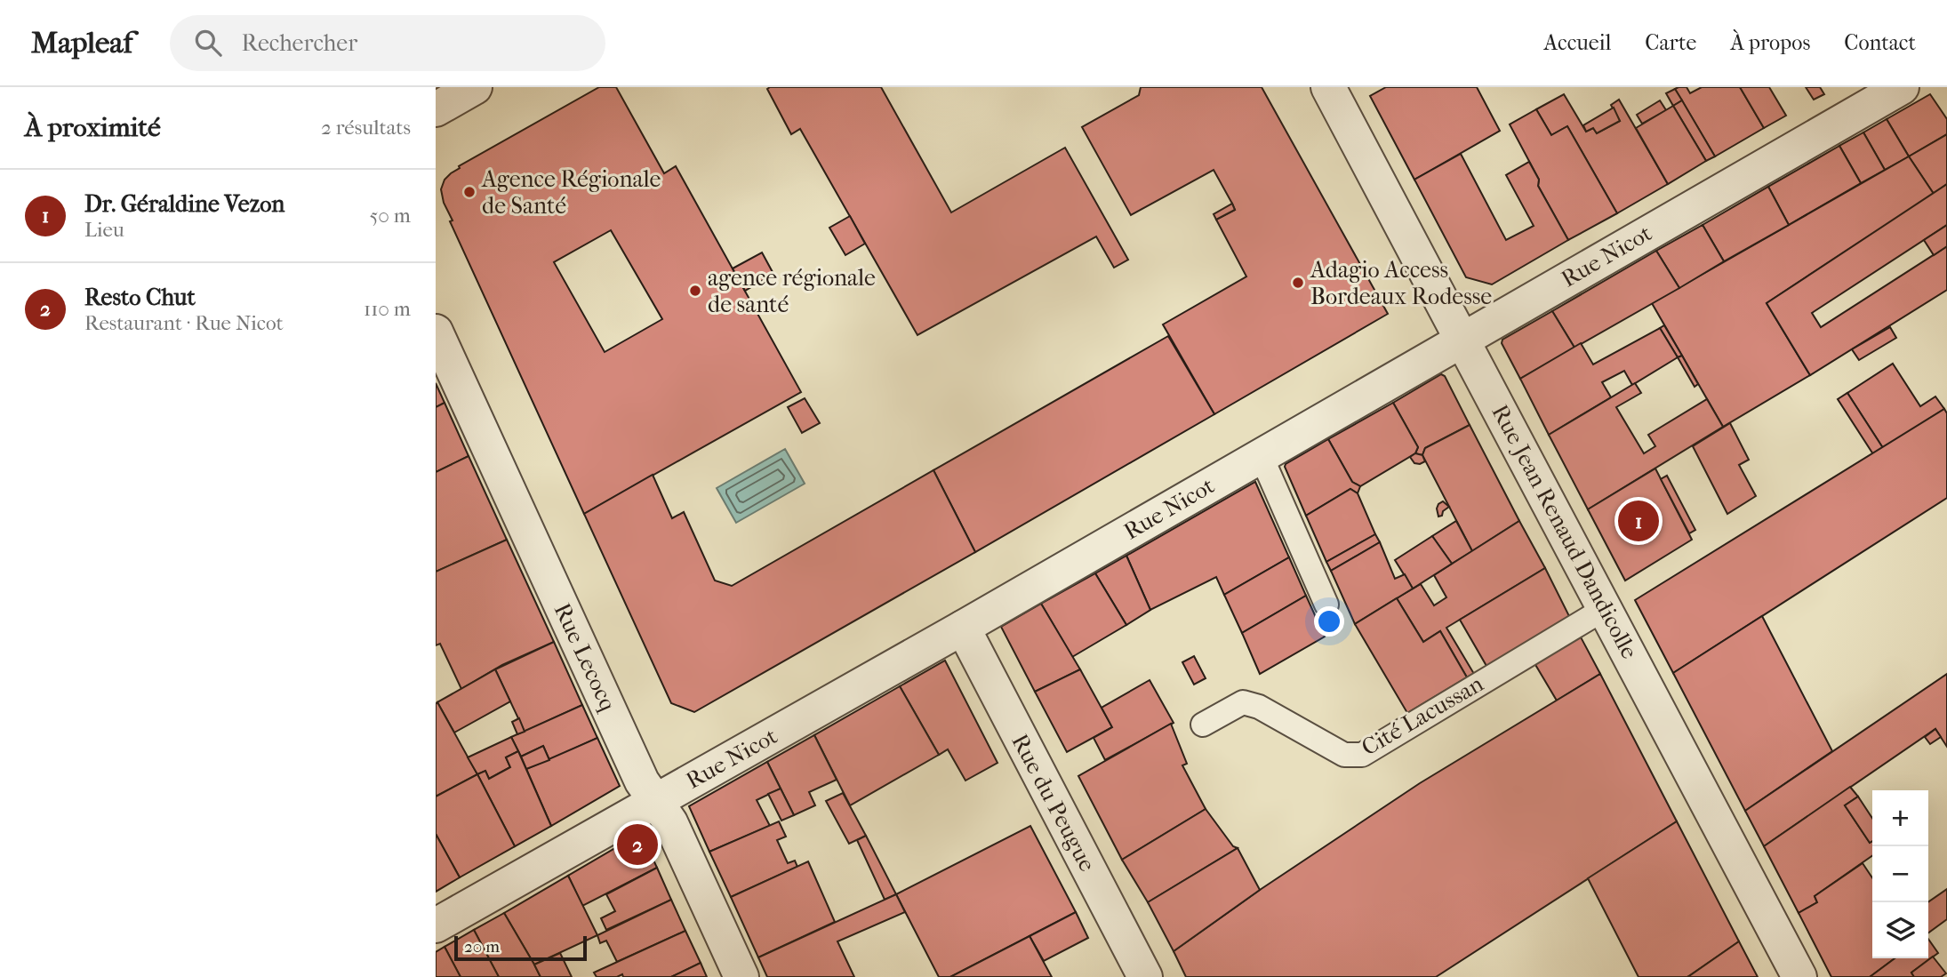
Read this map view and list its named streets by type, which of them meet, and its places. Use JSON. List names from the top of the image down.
{
  "streets": {
    "street": [
      "Rue Nicot",
      "Rue Jean Renaud Dandicolle",
      "Rue Lecocq",
      "Rue du Peugue"
    ],
    "lane": ["Cité Lacussan"]
  },
  "crossings": [
    ["Rue Nicot", "Rue Jean Renaud Dandicolle"],
    ["Rue Nicot", "Rue Lecocq"],
    ["Rue Nicot", "Rue du Peugue"],
    ["Rue Jean Renaud Dandicolle", "Cité Lacussan"]
  ],
  "places": ["Agence Régionale de Santé", "Adagio Access Bordeaux Rodesse", "agence régionale de santé"],
  "scale_bar": "20 m",
  "page": {
    "header": "Mapleaf",
    "search": "Rechercher",
    "nav": [
      "Accueil",
      "Carte",
      "À propos",
      "Contact"
    ],
    "heading": ["À proximité", "2 résultats"],
    "list": [
      {
        "mark": "1",
        "name": "Dr. Géraldine Vezon",
        "note": "Lieu",
        "value": "50 m"
      },
      {
        "mark": "2",
        "name": "Resto Chut",
        "note": "Restaurant · Rue Nicot",
        "value": "110 m"
      }
    ],
    "pins": ["1", "2"],
    "map_buttons": ["+", "−"],
    "scale": "20 m"
  }
}
